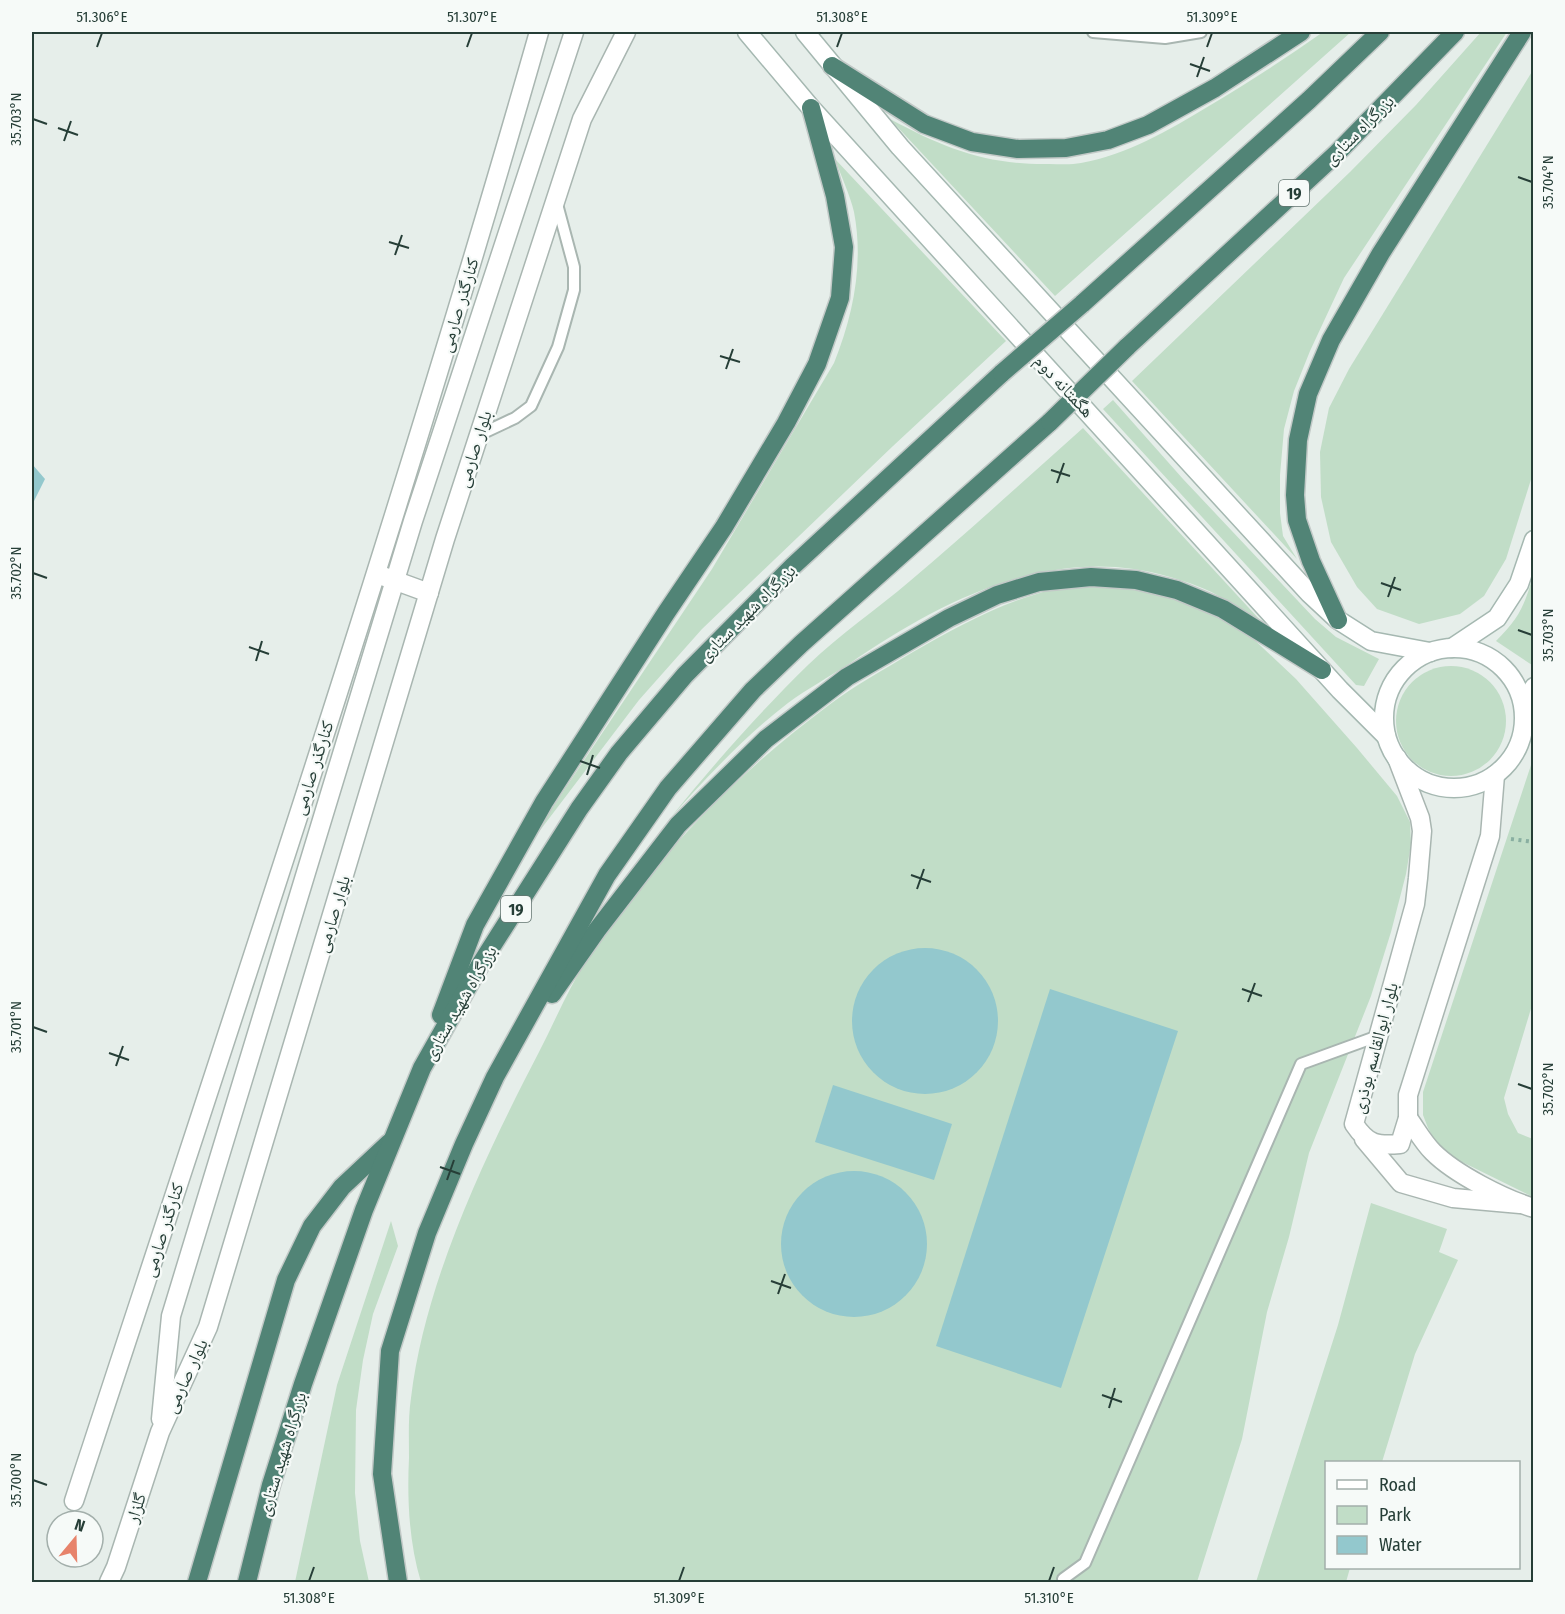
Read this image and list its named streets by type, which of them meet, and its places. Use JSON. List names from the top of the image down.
{
  "streets": {
    "highway": ["بزرگراه ستاری", "19", "بزرگراه شهید ستاری"],
    "street": [
      "کنارگذر صارمی",
      "هگمتانه دوم",
      "بلوار صارمی",
      "بلوار ابوالقاسم بوذری",
      "گلزار"
    ]
  },
  "crossings": [
    ["بزرگراه ستاری", "19"],
    ["هگمتانه دوم", "بلوار ابوالقاسم بوذری"],
    ["بلوار صارمی", "گلزار"]
  ],
  "legend": ["Road", "Park", "Water"],
  "north": "top",
  "coordinates": [
    "51.306°E",
    "51.307°E",
    "51.308°E",
    "51.309°E",
    "35.703°N",
    "35.704°N",
    "35.702°N",
    "35.701°N",
    "35.700°N",
    "51.310°E"
  ]
}
